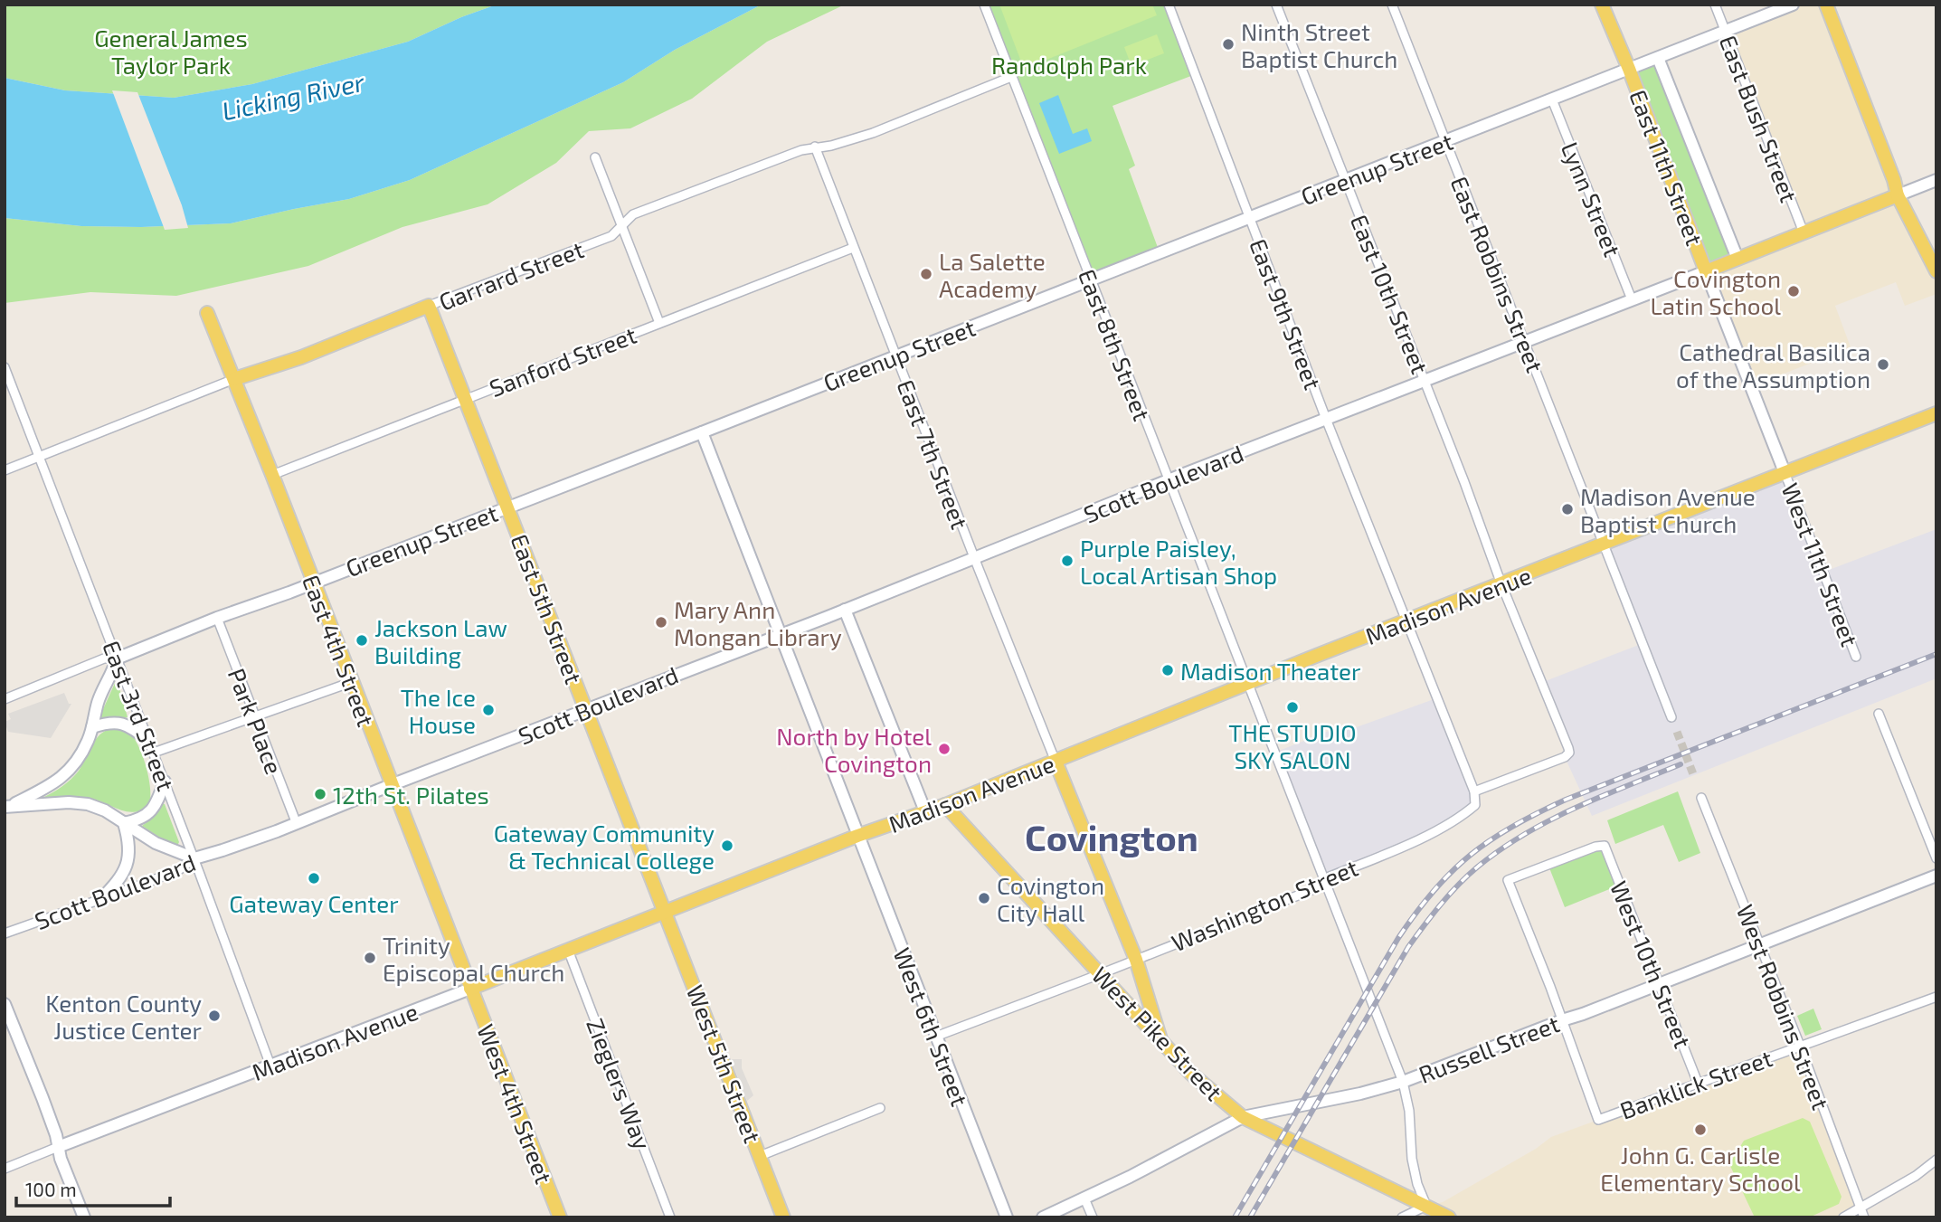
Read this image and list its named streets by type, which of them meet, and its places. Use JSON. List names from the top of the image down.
{
  "streets": {
    "main road": [
      "East 11th Street",
      "Greenup Street",
      "Garrard Street",
      "Scott Boulevard",
      "Madison Avenue",
      "East 5th Street",
      "East 4th Street",
      "West 6th Street",
      "West Pike Street",
      "Russell Street",
      "West 5th Street",
      "West 4th Street"
    ],
    "street": [
      "East Bush Street",
      "Lynn Street",
      "East Robbins Street",
      "East 10th Street",
      "East 9th Street",
      "East 8th Street",
      "Sanford Street",
      "East 7th Street",
      "West 11th Street",
      "East 3rd Street",
      "Park Place",
      "Washington Street",
      "West 10th Street",
      "West Robbins Street",
      "Zieglers Way",
      "Banklick Street"
    ]
  },
  "crossings": [
    ["East Bush Street", "Greenup Street"],
    ["East Bush Street", "Scott Boulevard"],
    ["East 11th Street", "Greenup Street"],
    ["East 11th Street", "Scott Boulevard"],
    ["East 11th Street", "West 11th Street"],
    ["East 11th Street", "Madison Avenue"],
    ["Greenup Street", "Lynn Street"],
    ["Greenup Street", "East Robbins Street"],
    ["Greenup Street", "East 10th Street"],
    ["Greenup Street", "East 9th Street"],
    ["Greenup Street", "East 8th Street"],
    ["Greenup Street", "East 7th Street"],
    ["Greenup Street", "East 5th Street"],
    ["Greenup Street", "East 4th Street"],
    ["Greenup Street", "East 3rd Street"],
    ["Greenup Street", "Park Place"],
    ["Greenup Street", "West 6th Street"],
    ["Lynn Street", "Scott Boulevard"],
    ["East Robbins Street", "Scott Boulevard"],
    ["East Robbins Street", "Madison Avenue"],
    ["Garrard Street", "East 8th Street"],
    ["Garrard Street", "East 7th Street"],
    ["Garrard Street", "East 5th Street"],
    ["Garrard Street", "East 4th Street"],
    ["Garrard Street", "East 3rd Street"],
    ["East 10th Street", "Scott Boulevard"],
    ["East 10th Street", "Madison Avenue"],
    ["East 9th Street", "Scott Boulevard"],
    ["East 9th Street", "Madison Avenue"],
    ["East 9th Street", "Washington Street"],
    ["East 8th Street", "Scott Boulevard"],
    ["East 8th Street", "Madison Avenue"],
    ["East 8th Street", "Washington Street"],
    ["East 8th Street", "West Pike Street"],
    ["East 8th Street", "Russell Street"],
    ["Sanford Street", "East 7th Street"],
    ["Sanford Street", "East 5th Street"],
    ["Sanford Street", "East 4th Street"],
    ["East 7th Street", "Scott Boulevard"],
    ["East 7th Street", "Madison Avenue"],
    ["Scott Boulevard", "East 5th Street"],
    ["Scott Boulevard", "East 4th Street"],
    ["Scott Boulevard", "East 3rd Street"],
    ["Scott Boulevard", "Park Place"],
    ["Scott Boulevard", "West 6th Street"],
    ["West 11th Street", "Madison Avenue"],
    ["Madison Avenue", "East 5th Street"],
    ["Madison Avenue", "East 4th Street"],
    ["Madison Avenue", "East 3rd Street"],
    ["Madison Avenue", "West 6th Street"],
    ["Madison Avenue", "West Pike Street"],
    ["Madison Avenue", "West 5th Street"],
    ["Madison Avenue", "Zieglers Way"],
    ["Madison Avenue", "West 4th Street"],
    ["East 5th Street", "West 5th Street"],
    ["East 4th Street", "West 4th Street"],
    ["Washington Street", "West 6th Street"],
    ["Washington Street", "West Pike Street"],
    ["West 10th Street", "Russell Street"],
    ["West 10th Street", "Banklick Street"],
    ["West Robbins Street", "Russell Street"],
    ["West Robbins Street", "Banklick Street"],
    ["West Pike Street", "Russell Street"],
    ["Russell Street", "Banklick Street"]
  ],
  "districts": ["Covington"],
  "water": ["Licking River"],
  "parks": ["General James Taylor Park", "Randolph Park"],
  "places": [
    "Ninth Street Baptist Church",
    "La Salette Academy",
    "Covington Latin School",
    "Cathedral Basilica of the Assumption",
    "Madison Avenue Baptist Church",
    "Purple Paisley, Local Artisan Shop",
    "Mary Ann Mongan Library",
    "Jackson Law Building",
    "Madison Theater",
    "THE STUDIO SKY SALON",
    "The Ice House",
    "North by Hotel Covington",
    "12th St. Pilates",
    "Gateway Community & Technical College",
    "Gateway Center",
    "Covington City Hall",
    "Trinity Episcopal Church",
    "Kenton County Justice Center",
    "John G. Carlisle Elementary School"
  ],
  "scale_bar": "100 m"
}
